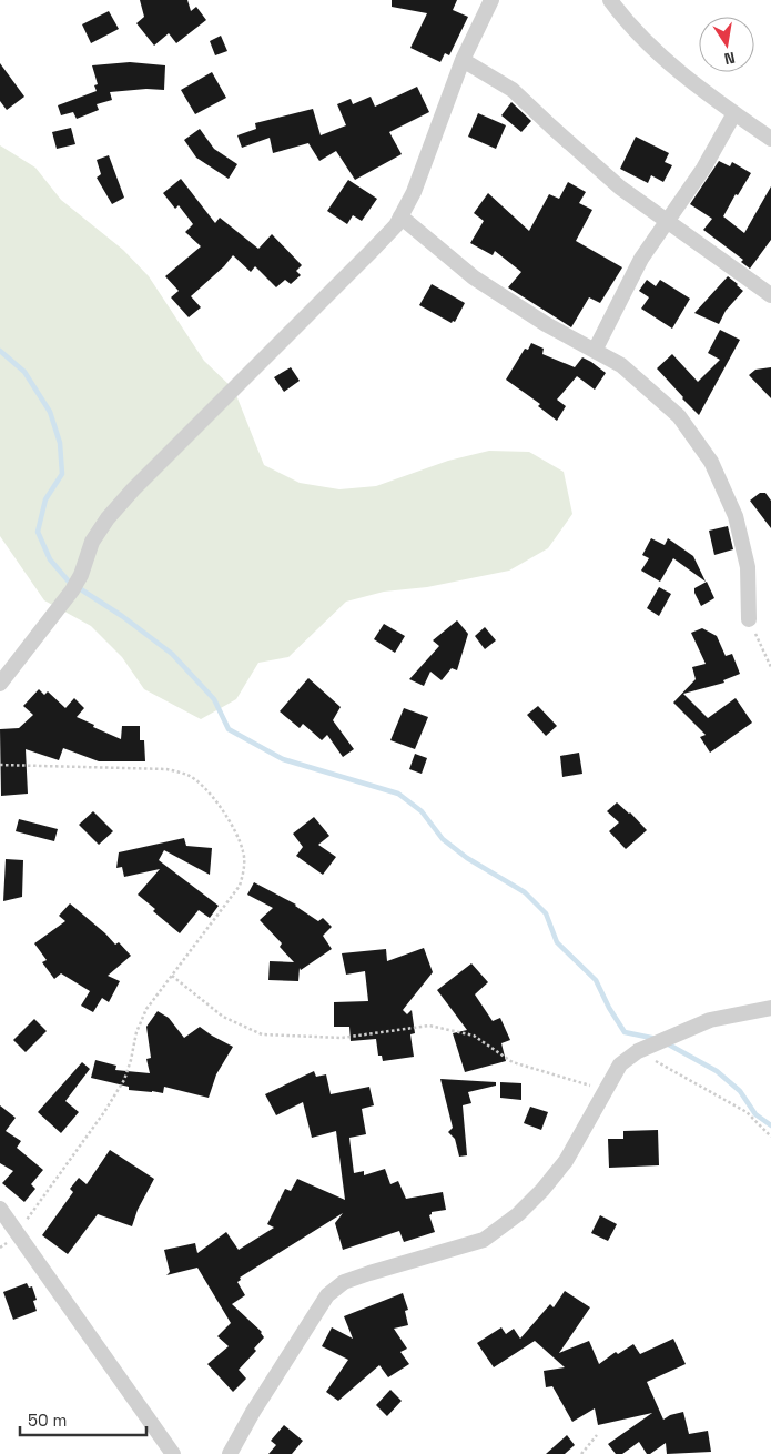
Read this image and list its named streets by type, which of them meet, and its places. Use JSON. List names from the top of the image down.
{
  "scale_bar": "50 m",
  "north": "bottom"
}
